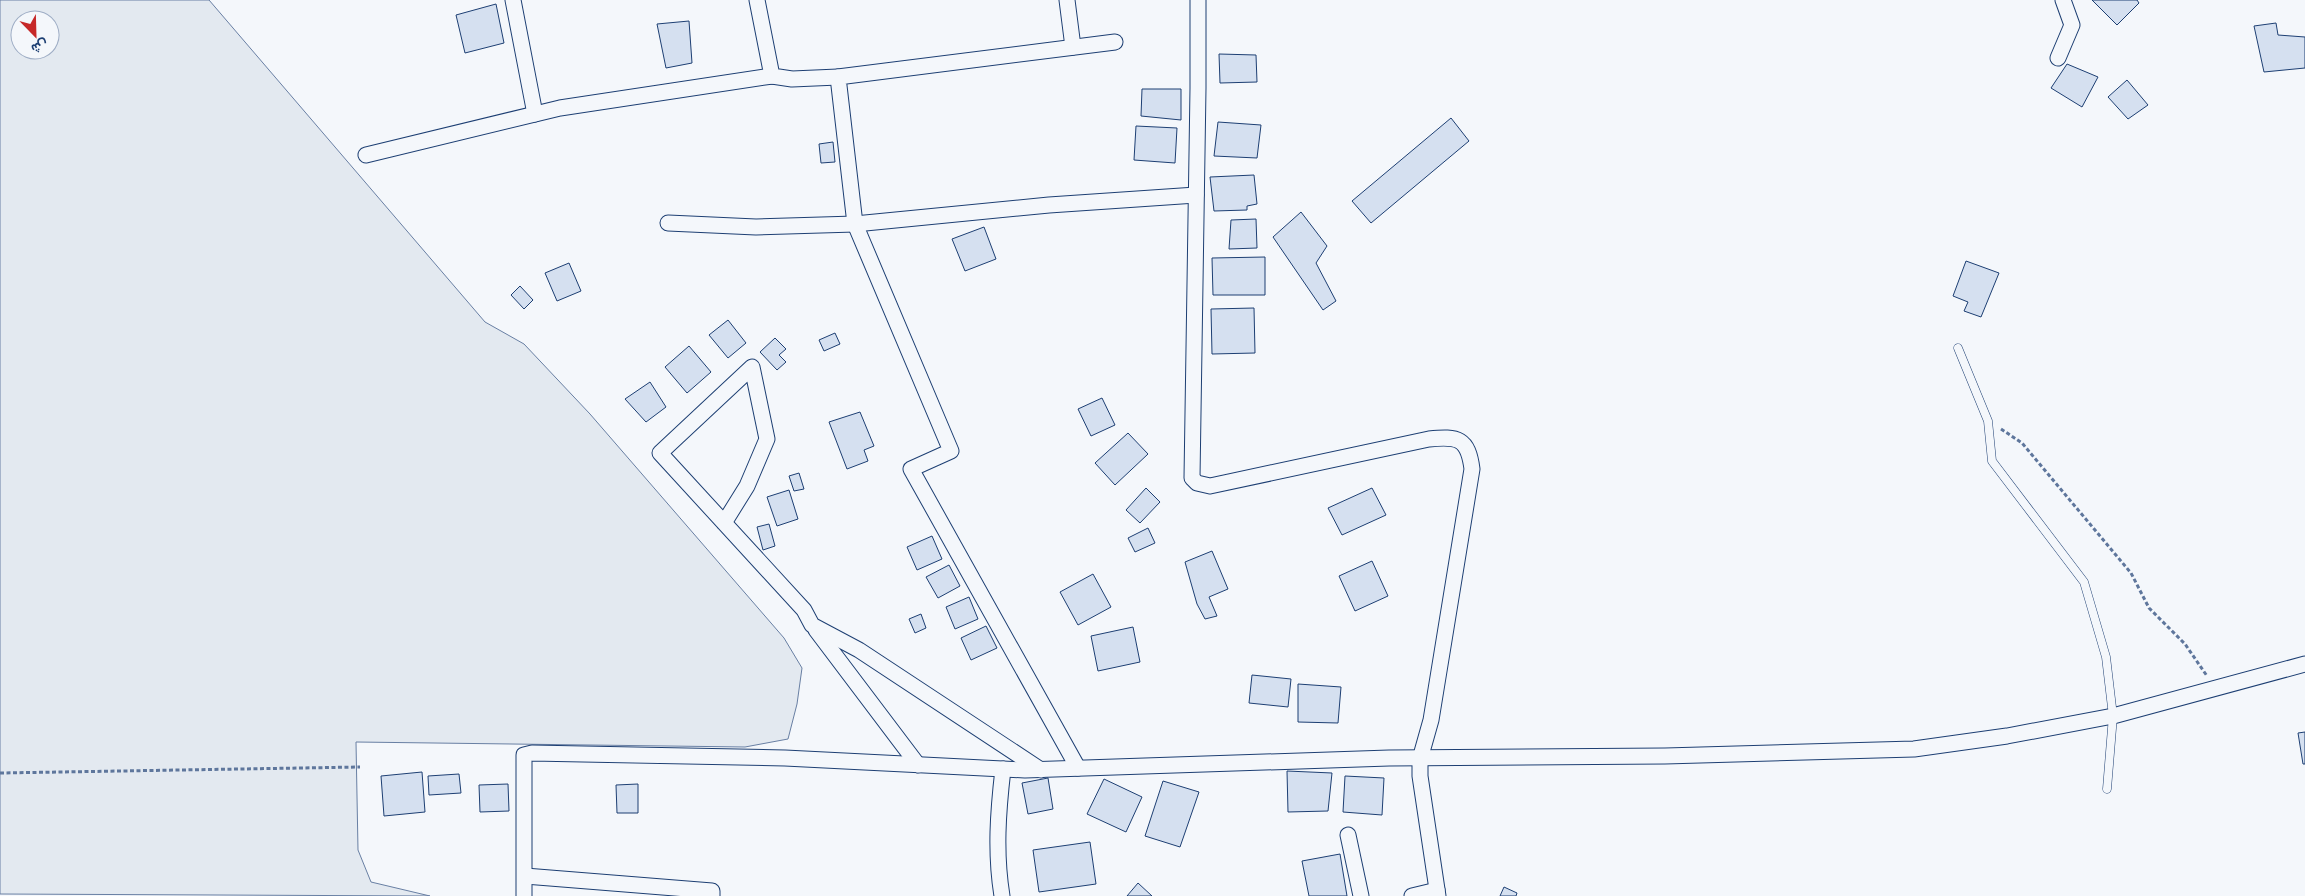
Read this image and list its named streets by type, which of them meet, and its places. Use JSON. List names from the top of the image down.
{
  "north": "bottom right"
}
